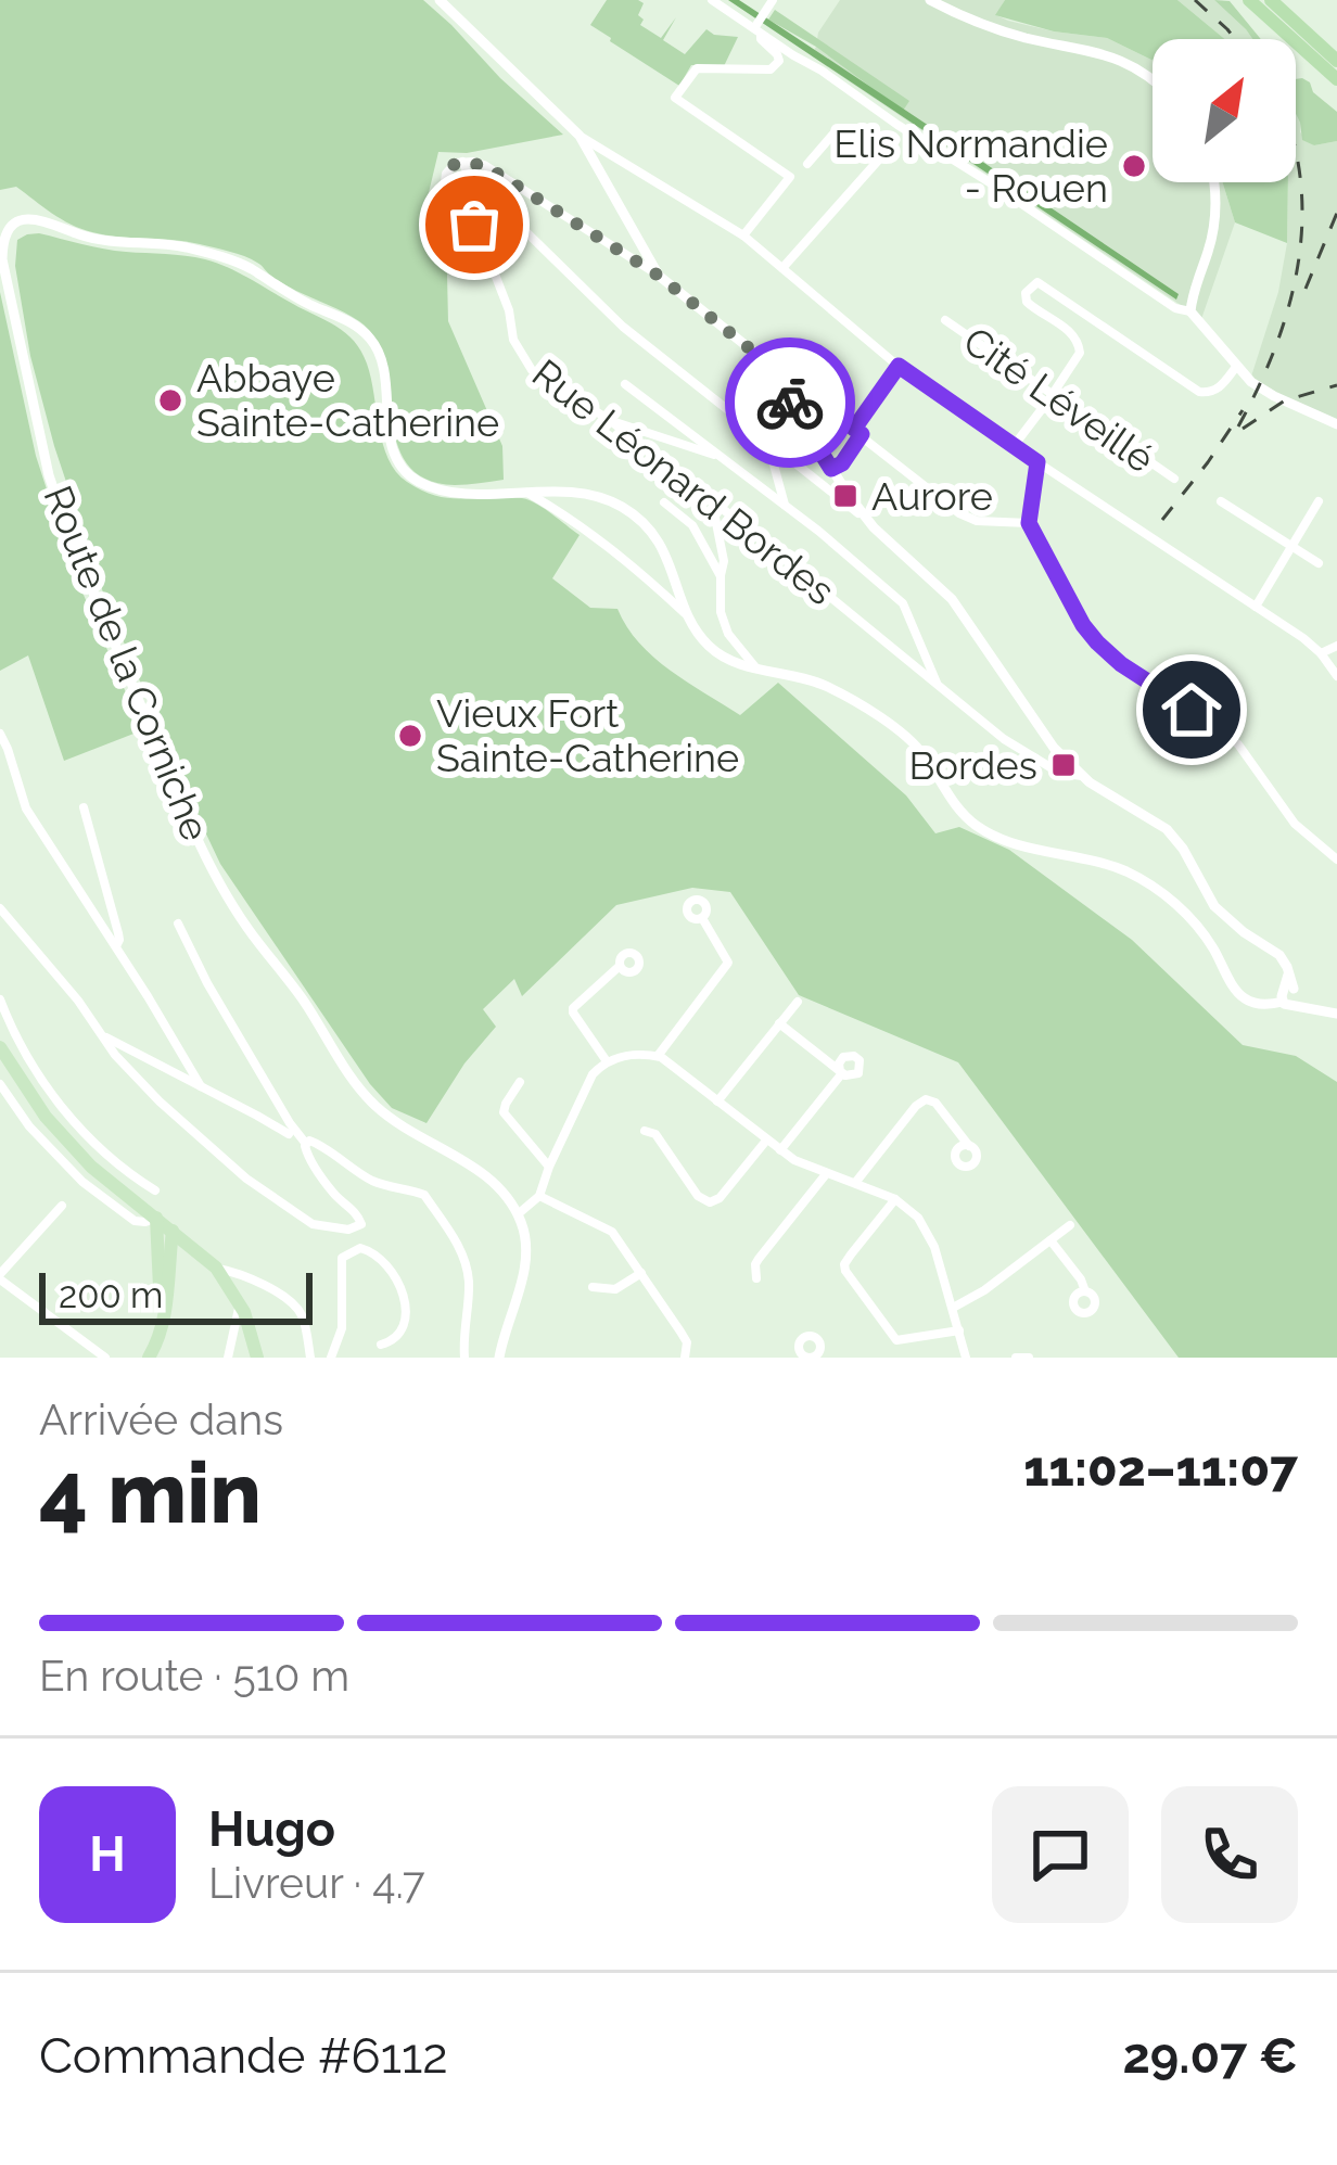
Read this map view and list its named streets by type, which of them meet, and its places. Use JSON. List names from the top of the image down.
{
  "streets": {
    "street": ["Cité Léveillé", "Rue Léonard Bordes", "Route de la Corniche"]
  },
  "places": {
    "other": ["Elis Normandie - Rouen", "Abbaye Sainte-Catherine", "Vieux Fort Sainte-Catherine"],
    "transit": ["Aurore", "Bordes"]
  },
  "scale_bar": "200 m",
  "north": "top right",
  "page": {
    "scale": "200 m",
    "heading": ["4 min", "Arrivée dans", "11:02–11:07"],
    "panel": [
      "Hugo",
      "Livreur · 4.7",
      "Commande #6112",
      "29.07 €"
    ],
    "bar": "En route · 510 m",
    "round": "H"
  }
}
